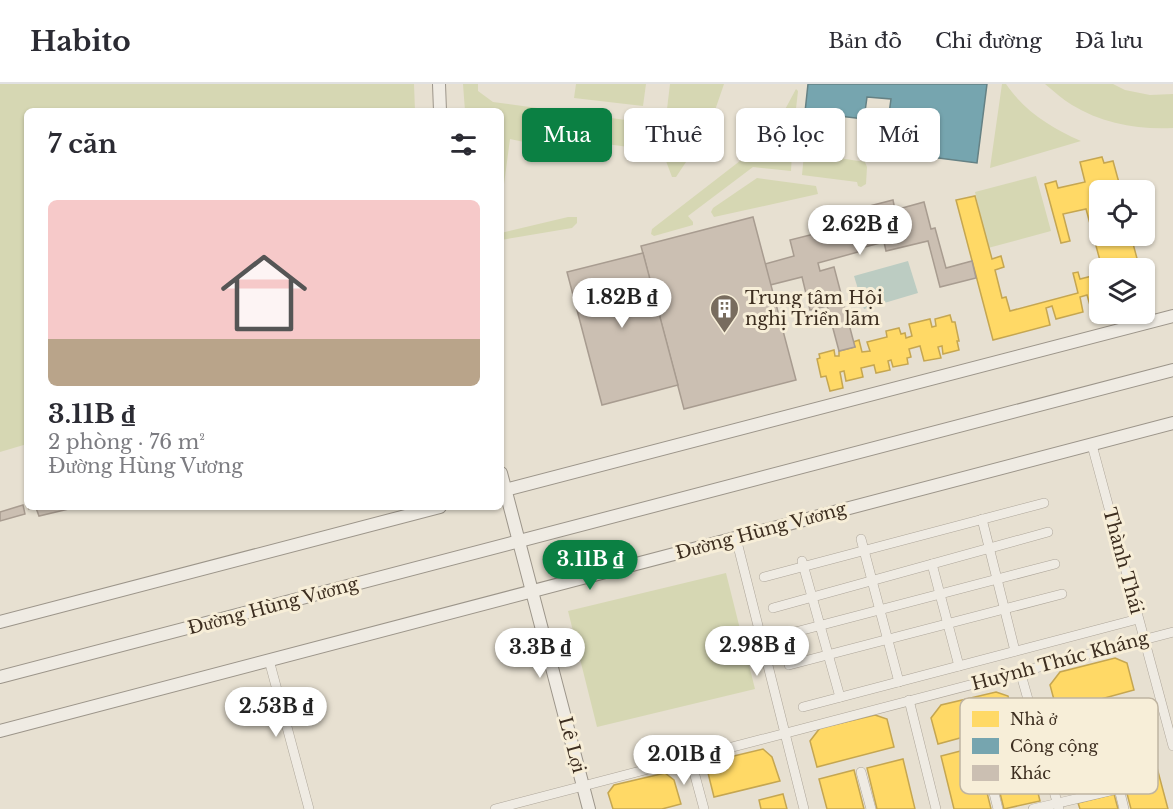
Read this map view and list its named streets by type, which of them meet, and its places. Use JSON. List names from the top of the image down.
{
  "streets": {
    "main road": ["Đường Hùng Vương", "Lê Lợi"],
    "street": ["Thành Thái", "Huỳnh Thúc Kháng"]
  },
  "crossings": [
    ["Đường Hùng Vương", "Thành Thái"],
    ["Đường Hùng Vương", "Lê Lợi"],
    ["Thành Thái", "Huỳnh Thúc Kháng"],
    ["Huỳnh Thúc Kháng", "Lê Lợi"]
  ],
  "places": {
    "building": ["Trung tâm Hội nghị Triển lãm"]
  },
  "legend": ["Nhà ở", "Công cộng", "Khác"],
  "page": {
    "header": "Habito",
    "nav": ["Bản đồ", "Chỉ đường", "Đã lưu"],
    "chip": [
      "Mua",
      "Thuê",
      "Bộ lọc",
      "Mới"
    ],
    "heading": "7 căn",
    "list": [
      {
        "name": "3.11B ₫",
        "note": "2 phòng · 76 m² · Đường Hùng Vương"
      }
    ],
    "price": [
      "2.62B ₫",
      "1.82B ₫",
      "3.11B ₫",
      "2.98B ₫",
      "3.3B ₫",
      "2.53B ₫",
      "2.01B ₫"
    ]
  }
}
